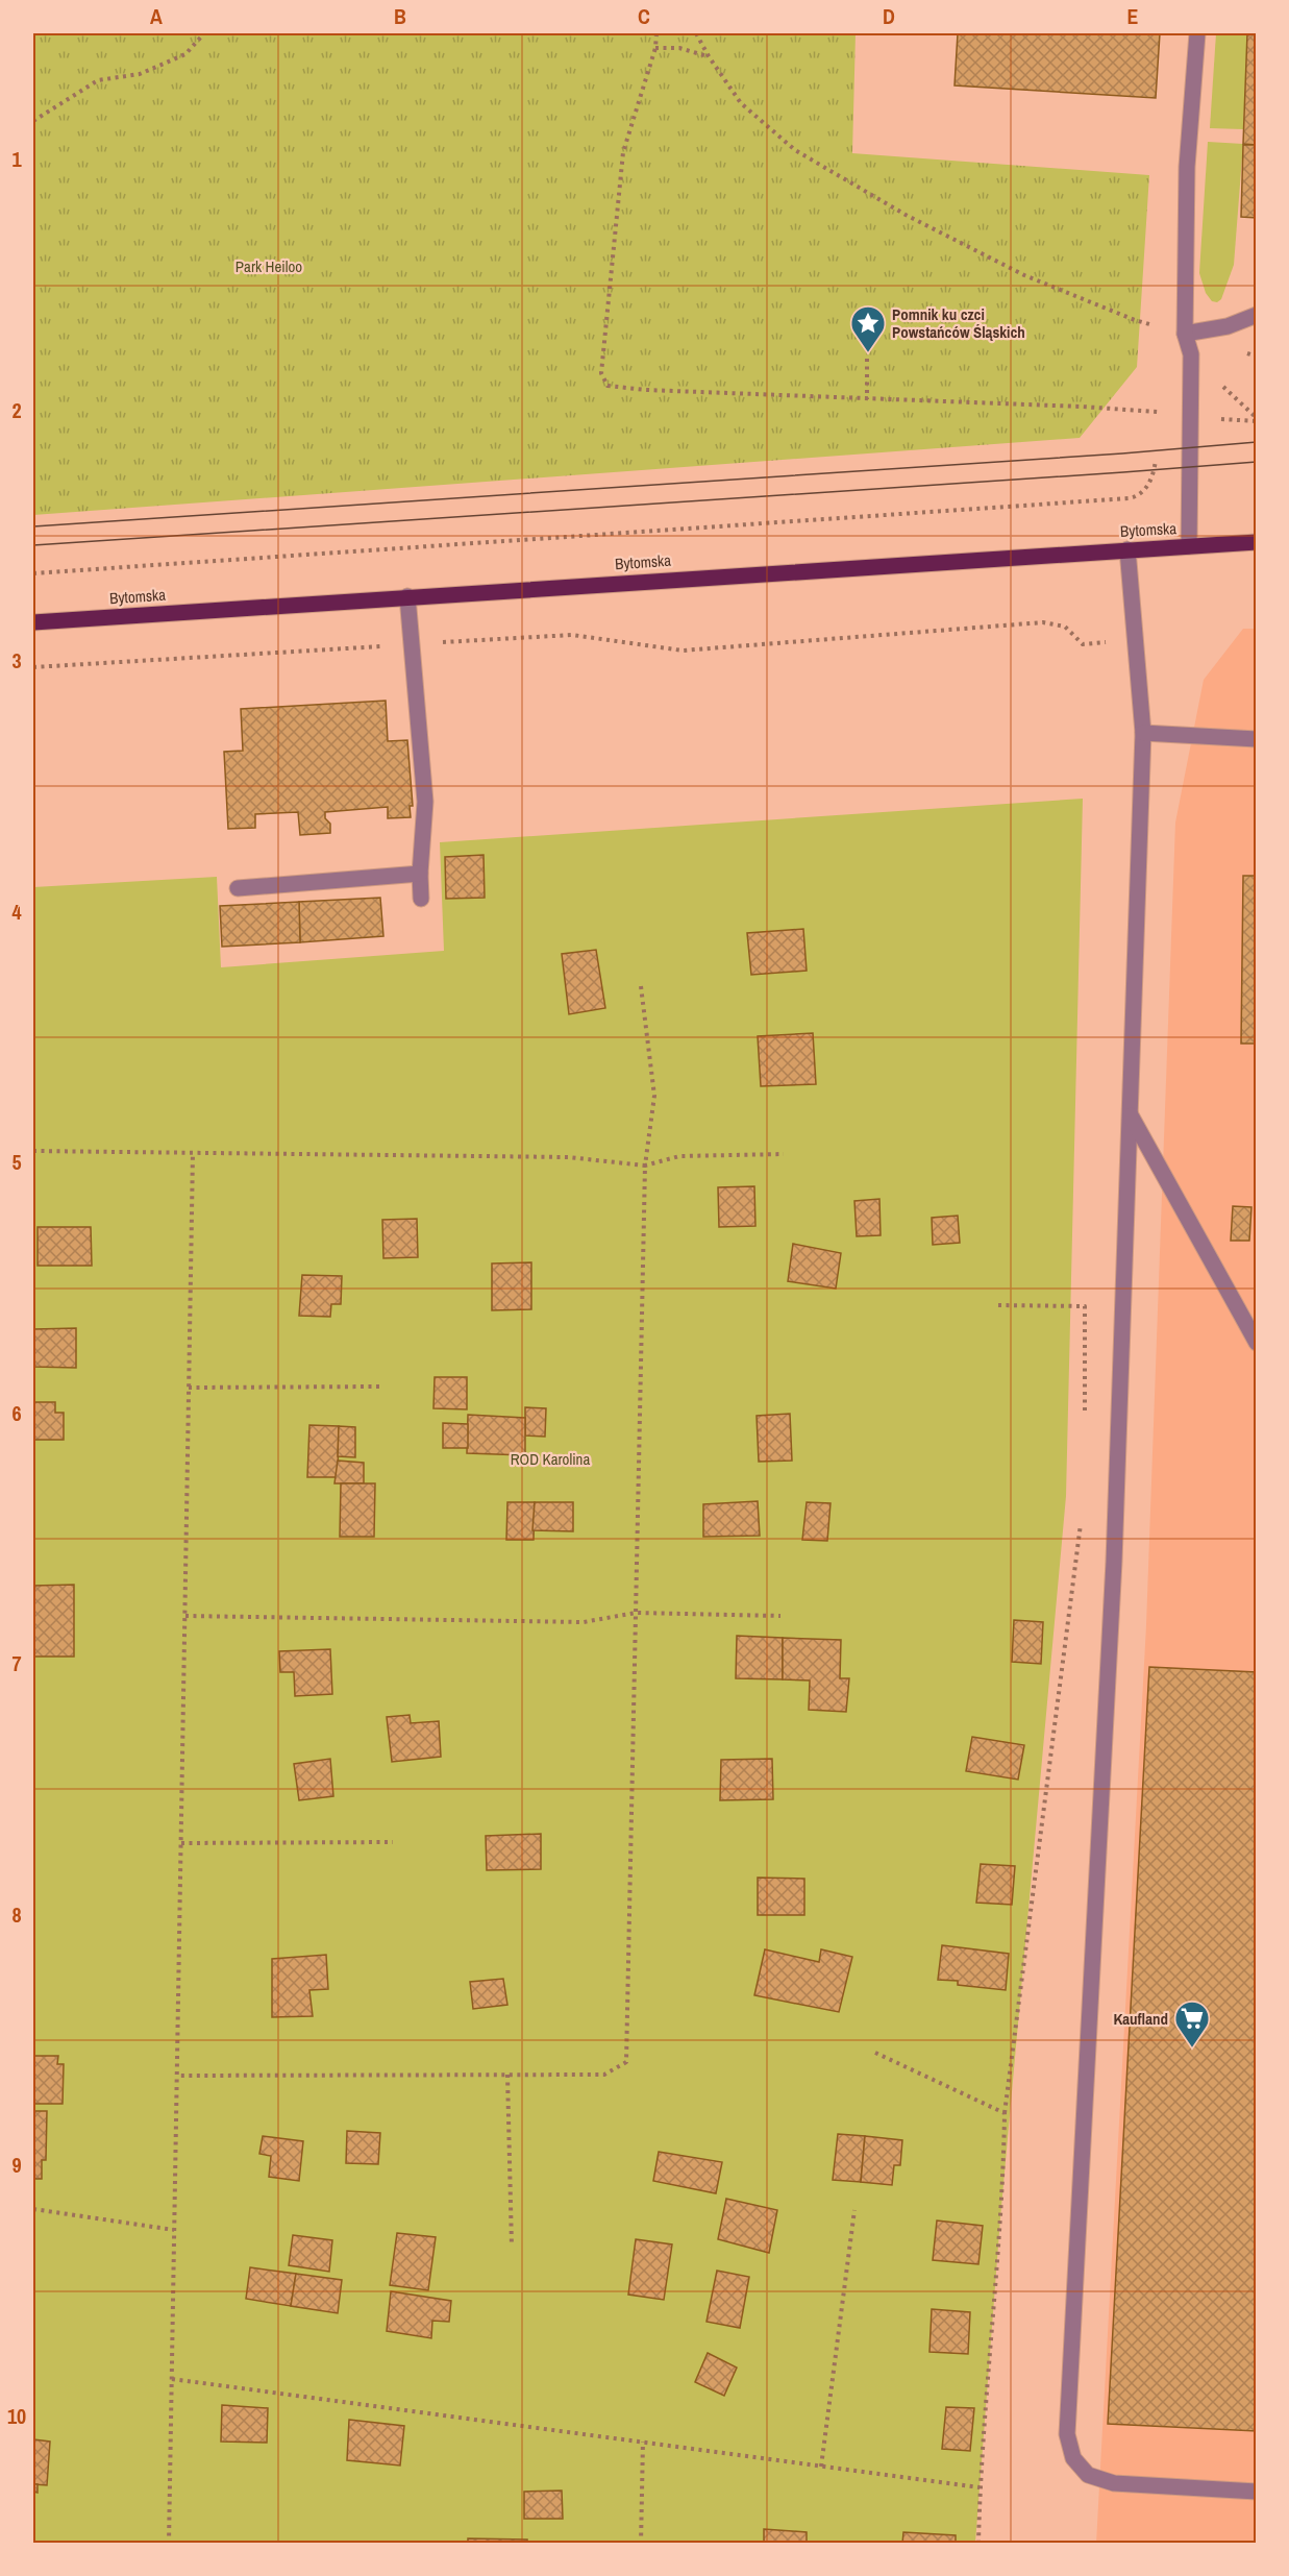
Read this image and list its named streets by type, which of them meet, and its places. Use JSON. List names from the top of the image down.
{
  "streets": {
    "main road": ["Bytomska"]
  },
  "parks": ["Park Heiloo", "ROD Karolina"],
  "places": {
    "place": ["Pomnik ku czci Powstańców Śląskich"],
    "supermarket": ["Kaufland"]
  },
  "grid": {
    "columns": [
      "A",
      "B",
      "C",
      "D",
      "E"
    ],
    "rows": [
      "1",
      "2",
      "3",
      "4",
      "5",
      "6",
      "7",
      "8",
      "9",
      "10"
    ]
  }
}
